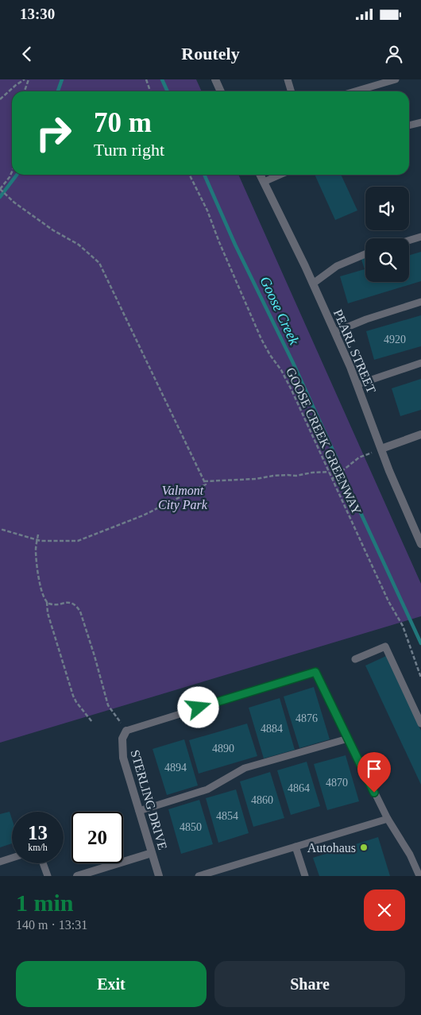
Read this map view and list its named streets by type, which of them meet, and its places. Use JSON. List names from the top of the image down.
{
  "streets": {
    "street": ["PEARL STREET", "STERLING DRIVE"],
    "path": ["GOOSE CREEK GREENWAY"]
  },
  "water": ["Goose Creek"],
  "parks": ["Valmont City Park"],
  "places": ["Autohaus"],
  "house_numbers": [
    "4920",
    "4876",
    "4884",
    "4890",
    "4894",
    "4870",
    "4864",
    "4860",
    "4854",
    "4850"
  ],
  "page": {
    "status": "13:30",
    "header": "Routely",
    "turn": ["70 m", "Turn right"],
    "speed": "13 km/h",
    "limit": "20",
    "heading": ["1 min", "140 m · 13:31"],
    "buttons": ["Exit", "Share"]
  }
}
